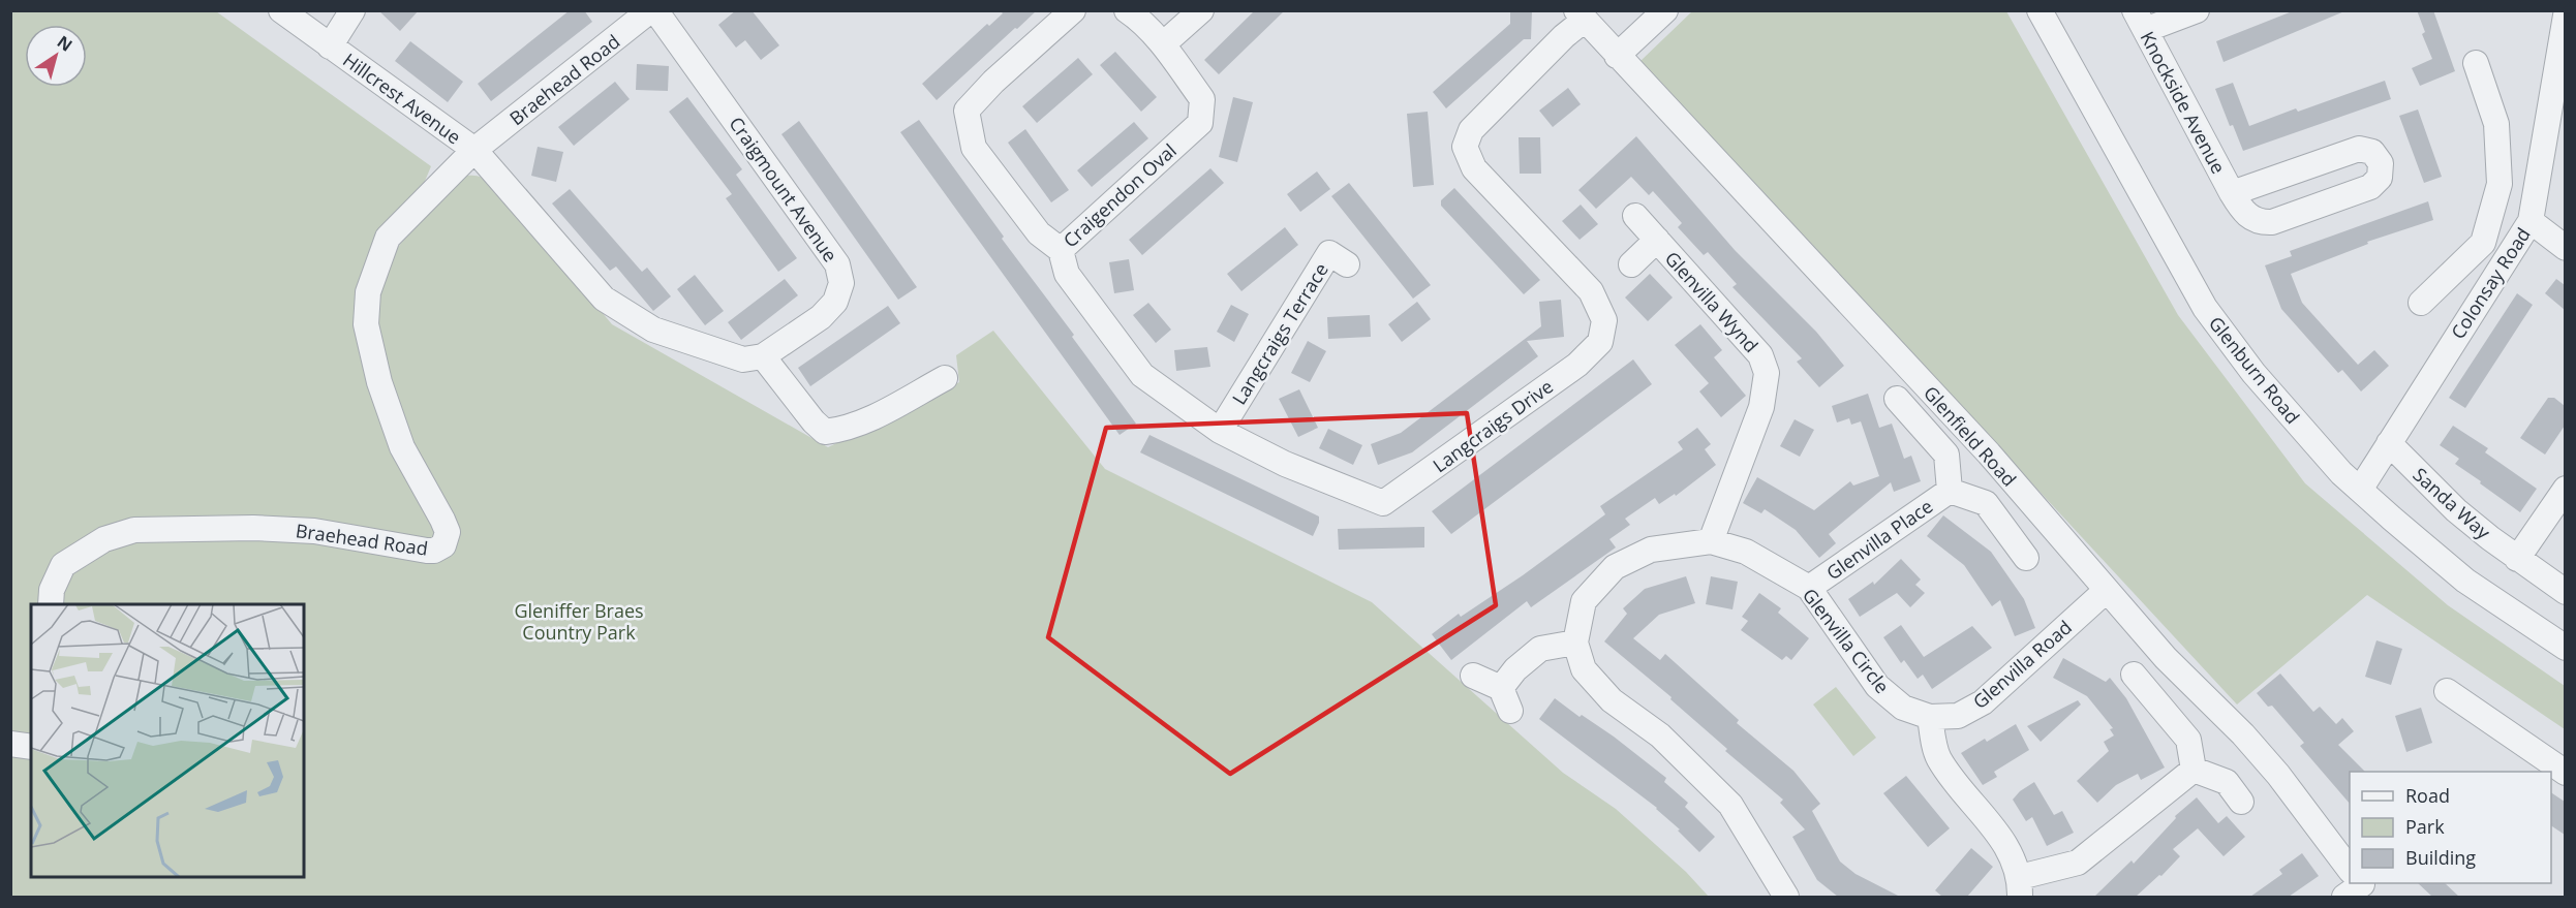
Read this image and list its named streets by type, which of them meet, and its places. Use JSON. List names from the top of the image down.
{
  "streets": {
    "street": [
      "Braehead Road",
      "Hillcrest Avenue",
      "Knockside Avenue",
      "Craigmount Avenue",
      "Craigendon Oval",
      "Colonsay Road",
      "Glenvilla Wynd",
      "Langcraigs Terrace",
      "Glenburn Road",
      "Langcraigs Drive",
      "Glenfield Road",
      "Sanda Way",
      "Glenvilla Place",
      "Glenvilla Circle",
      "Glenvilla Road"
    ]
  },
  "crossings": [
    ["Braehead Road", "Hillcrest Avenue"],
    ["Craigendon Oval", "Langcraigs Drive"],
    ["Colonsay Road", "Glenburn Road"],
    ["Colonsay Road", "Sanda Way"],
    ["Glenvilla Wynd", "Glenvilla Circle"],
    ["Langcraigs Terrace", "Langcraigs Drive"],
    ["Langcraigs Drive", "Glenfield Road"],
    ["Glenfield Road", "Glenvilla Road"],
    ["Glenvilla Place", "Glenvilla Circle"],
    ["Glenvilla Circle", "Glenvilla Road"]
  ],
  "parks": ["Gleniffer Braes Country Park"],
  "legend": ["Road", "Park", "Building"],
  "north": "top right"
}
